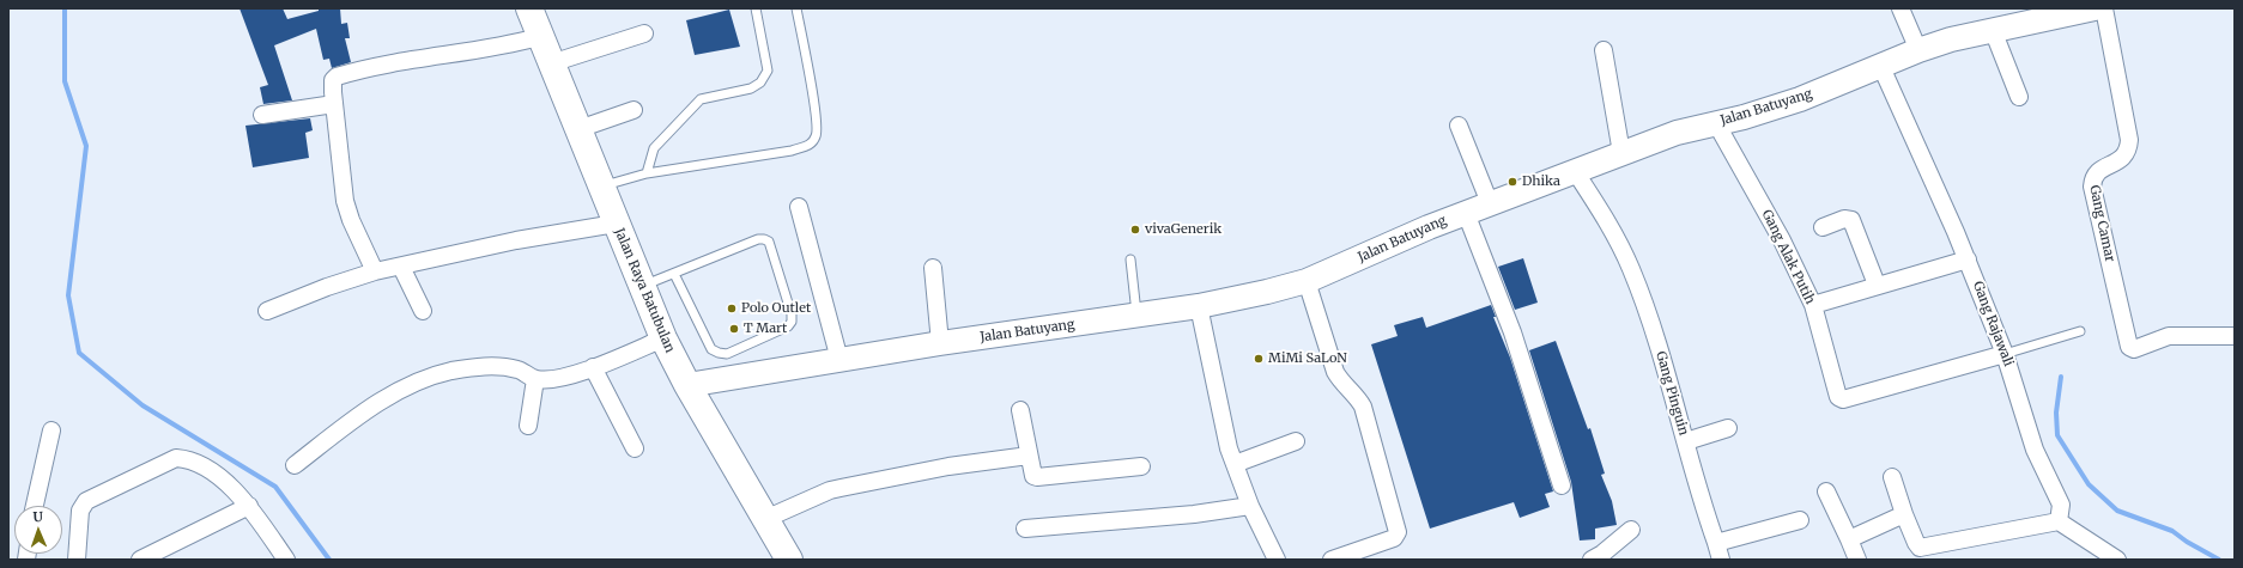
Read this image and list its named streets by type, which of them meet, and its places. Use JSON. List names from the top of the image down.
{
  "streets": {
    "highway": ["Jalan Raya Batubulan"],
    "street": [
      "Jalan Batuyang",
      "Gang Camar",
      "Gang Alak Putih",
      "Gang Rajawali",
      "Gang Pinguin"
    ]
  },
  "crossings": [
    ["Jalan Batuyang", "Gang Alak Putih"],
    ["Jalan Batuyang", "Jalan Raya Batubulan"],
    ["Jalan Batuyang", "Gang Rajawali"],
    ["Jalan Batuyang", "Gang Pinguin"],
    ["Gang Alak Putih", "Gang Rajawali"]
  ],
  "places": [
    "Dhika",
    "vivaGenerik",
    "Polo Outlet",
    "T Mart",
    "MiMi SaLoN"
  ],
  "north": "top"
}
